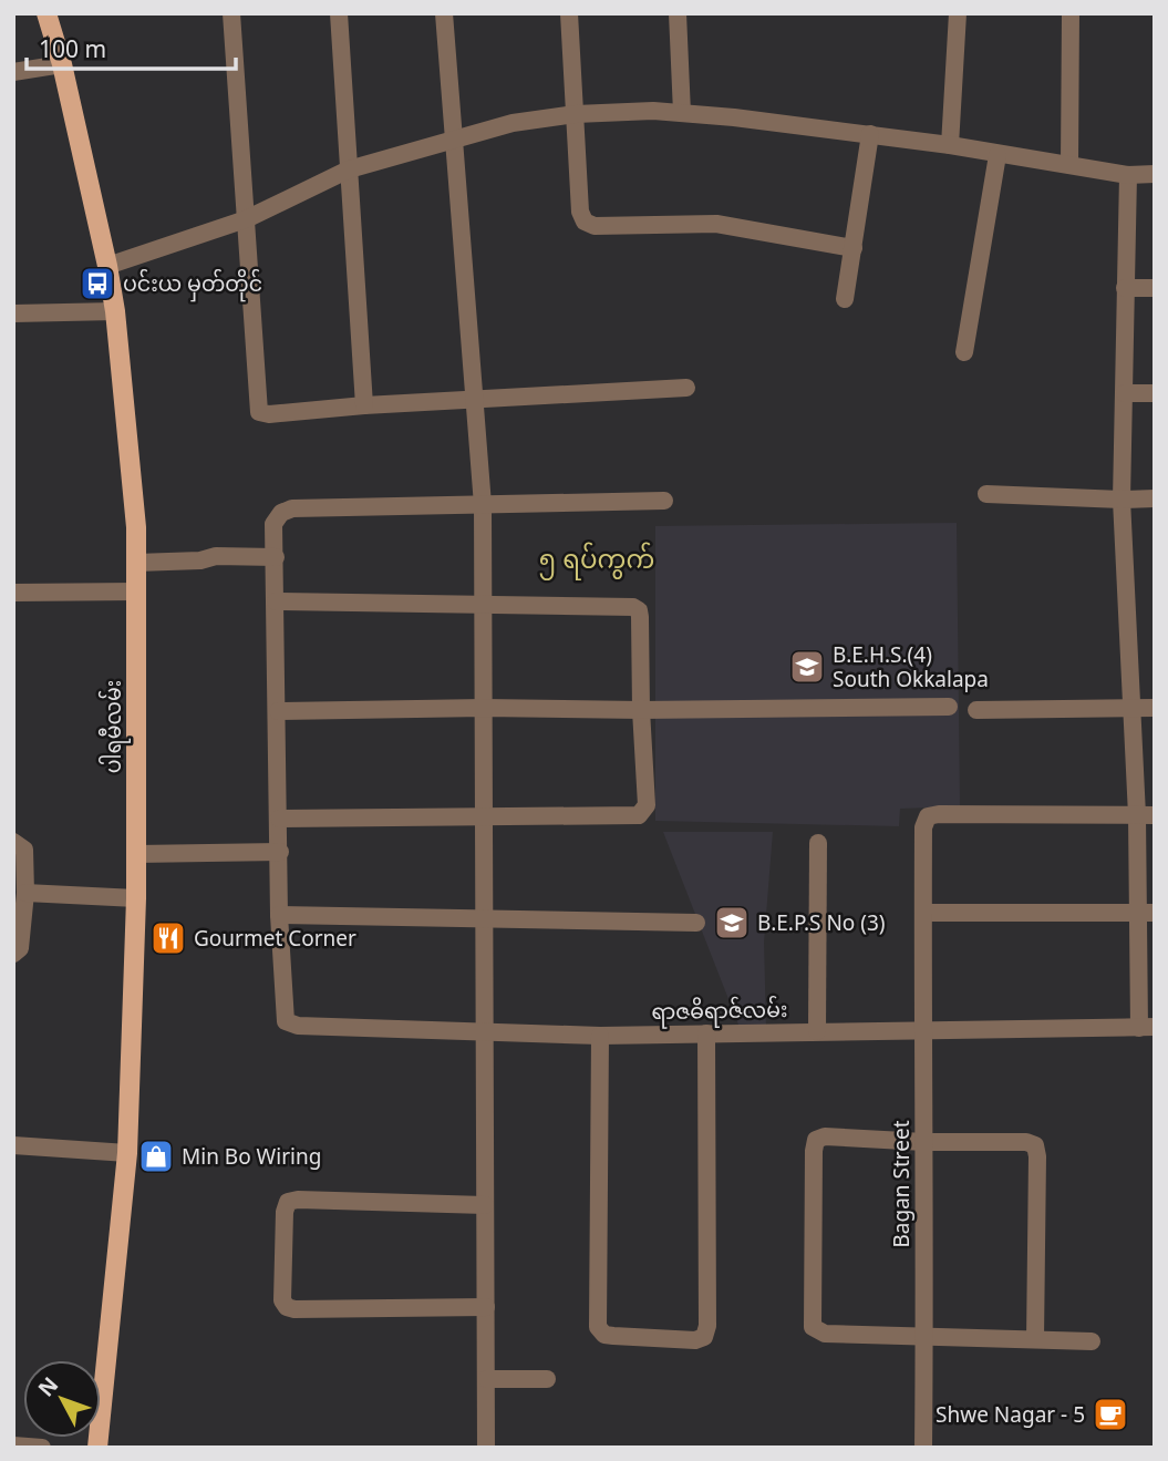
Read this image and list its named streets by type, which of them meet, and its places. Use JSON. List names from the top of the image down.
{
  "streets": {
    "main road": ["ပါရမီလမ်း"],
    "street": ["ရာဇဓိရာဇ်လမ်း", "Bagan Street"]
  },
  "crossings": [
    ["ရာဇဓိရာဇ်လမ်း", "Bagan Street"]
  ],
  "districts": ["၅ ရပ်ကွက်"],
  "places": {
    "bus stop": ["ပင်းယ မှတ်တိုင်"],
    "school or university": ["B.E.H.S.(4) South Okkalapa", "B.E.P.S No (3)"],
    "restaurant": ["Gourmet Corner"],
    "shop": ["Min Bo Wiring"],
    "cafe": ["Shwe Nagar - 5"]
  },
  "scale_bar": "100 m",
  "north": "top left"
}
